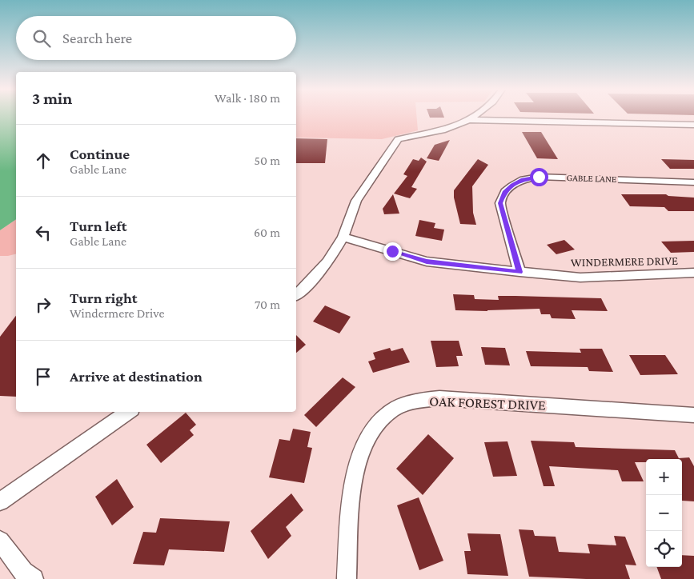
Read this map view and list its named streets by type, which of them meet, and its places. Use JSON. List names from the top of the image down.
{
  "streets": {
    "street": ["GABLE LANE", "WINDERMERE DRIVE", "OAK FOREST DRIVE"]
  },
  "crossings": [
    ["GABLE LANE", "WINDERMERE DRIVE"]
  ],
  "page": {
    "search": "Search here",
    "heading": ["3 min", "Walk · 180 m"],
    "list": [
      ["Continue", "Gable Lane", "50 m"],
      ["Turn left", "Gable Lane", "60 m"],
      ["Turn right", "Windermere Drive", "70 m"],
      "Arrive at destination"
    ],
    "map_buttons": ["+", "−"]
  }
}
